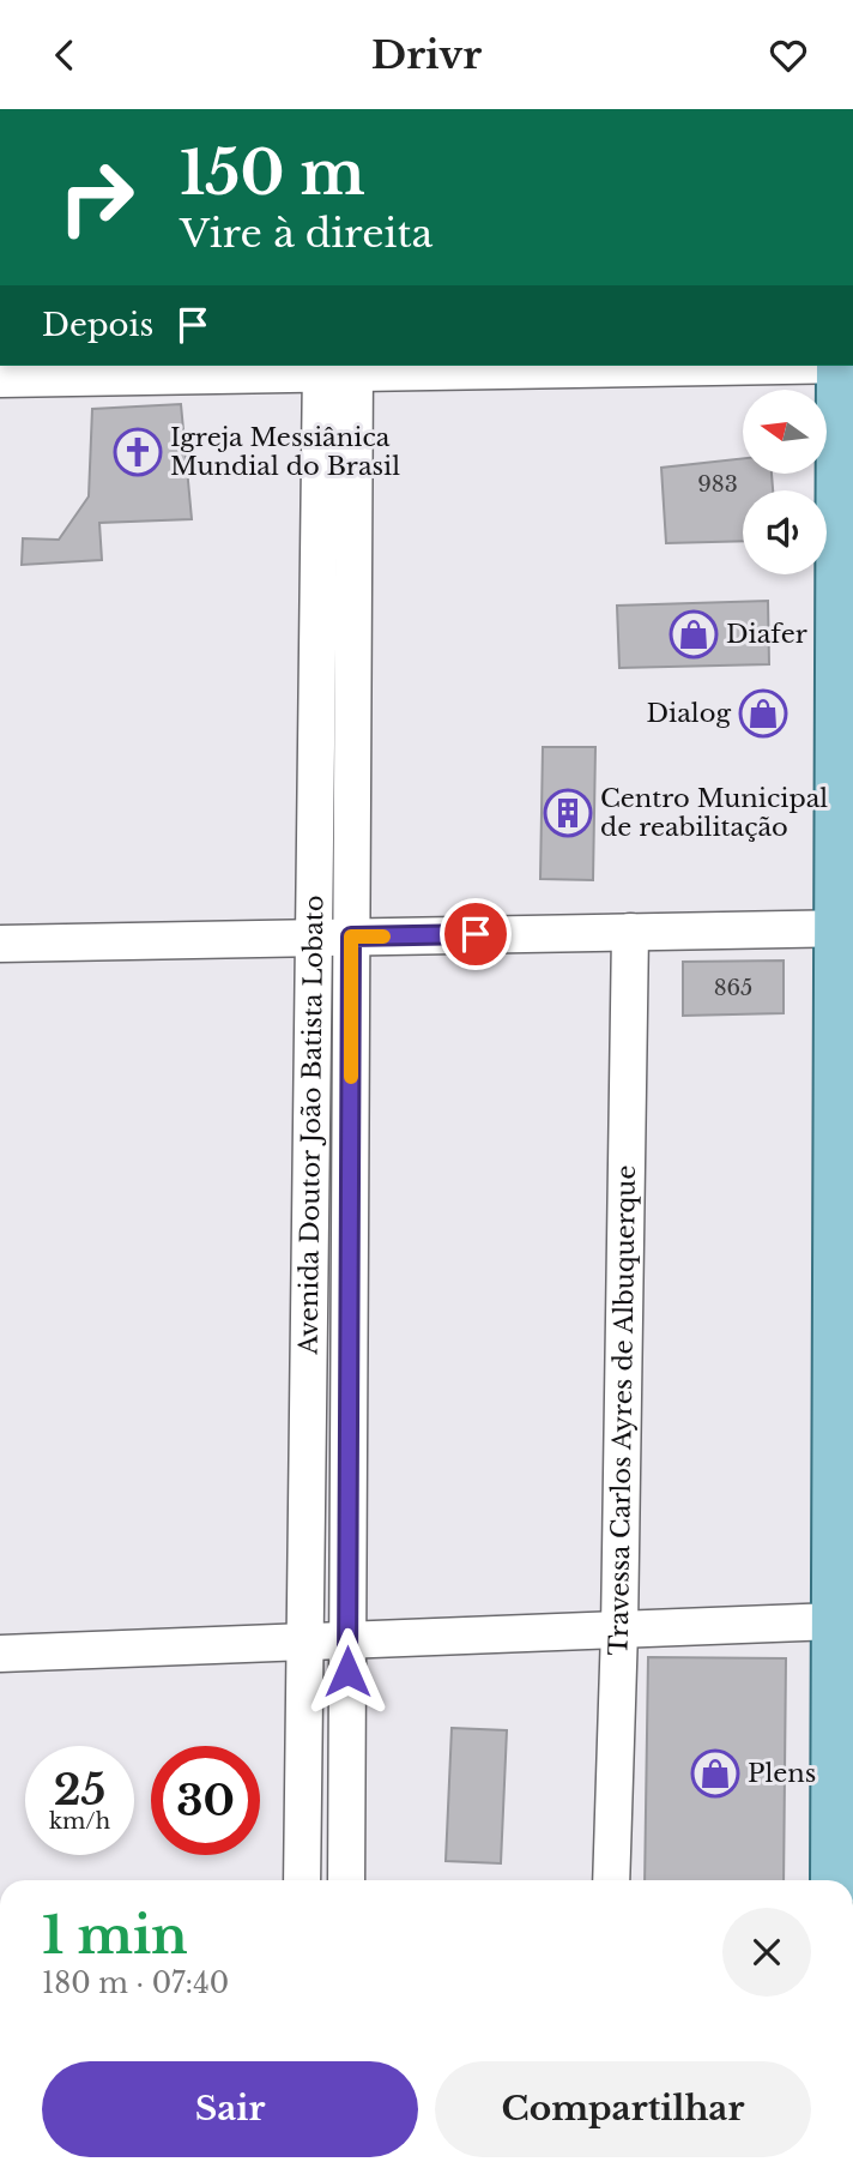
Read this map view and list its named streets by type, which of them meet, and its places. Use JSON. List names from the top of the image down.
{
  "streets": {
    "street": ["Avenida Doutor João Batista Lobato", "Travessa Carlos Ayres de Albuquerque"]
  },
  "places": {
    "church": ["Igreja Messiânica Mundial do Brasil"],
    "shop": ["Diafer", "Dialog", "Plens"],
    "building": ["Centro Municipal de reabilitação"]
  },
  "house_numbers": ["983", "865"],
  "north": "left",
  "page": {
    "header": "Drivr",
    "turn": ["150 m", "Vire à direita"],
    "then": "Depois",
    "speed": "25 km/h",
    "limit": "30",
    "heading": ["1 min", "180 m · 07:40"],
    "buttons": ["Sair", "Compartilhar"]
  }
}
